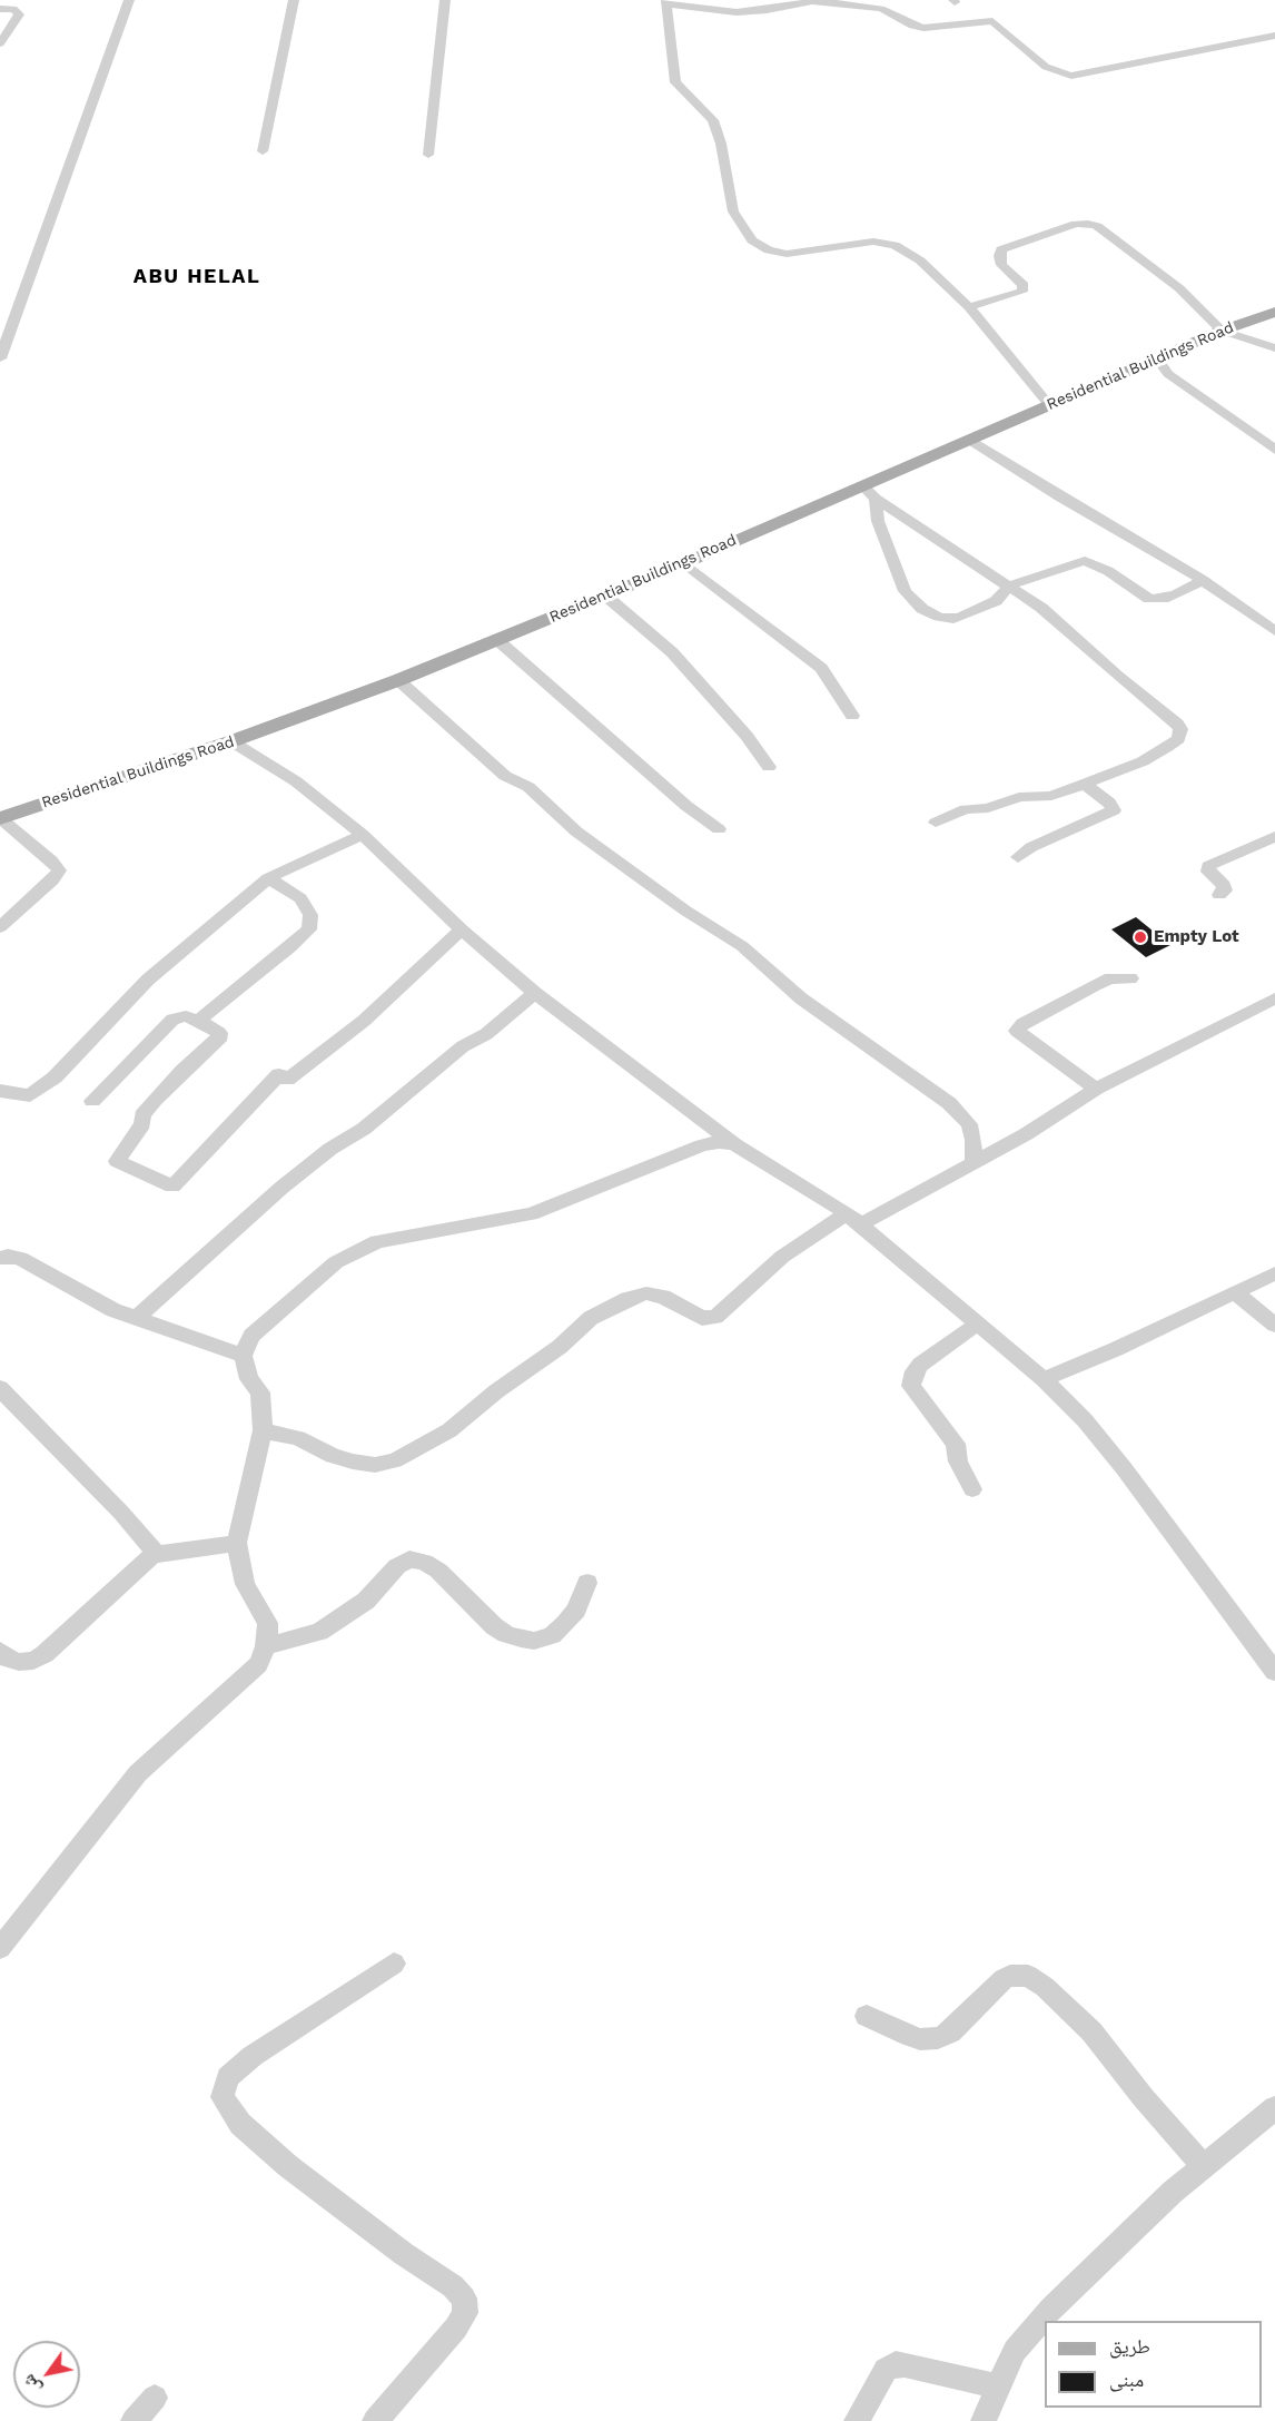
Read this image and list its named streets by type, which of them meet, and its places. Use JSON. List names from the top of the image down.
{
  "streets": {
    "main road": ["Residential Buildings Road"]
  },
  "districts": ["ABU HELAL"],
  "places": ["Empty Lot"],
  "legend": ["طريق", "مبنى"],
  "north": "bottom left"
}
